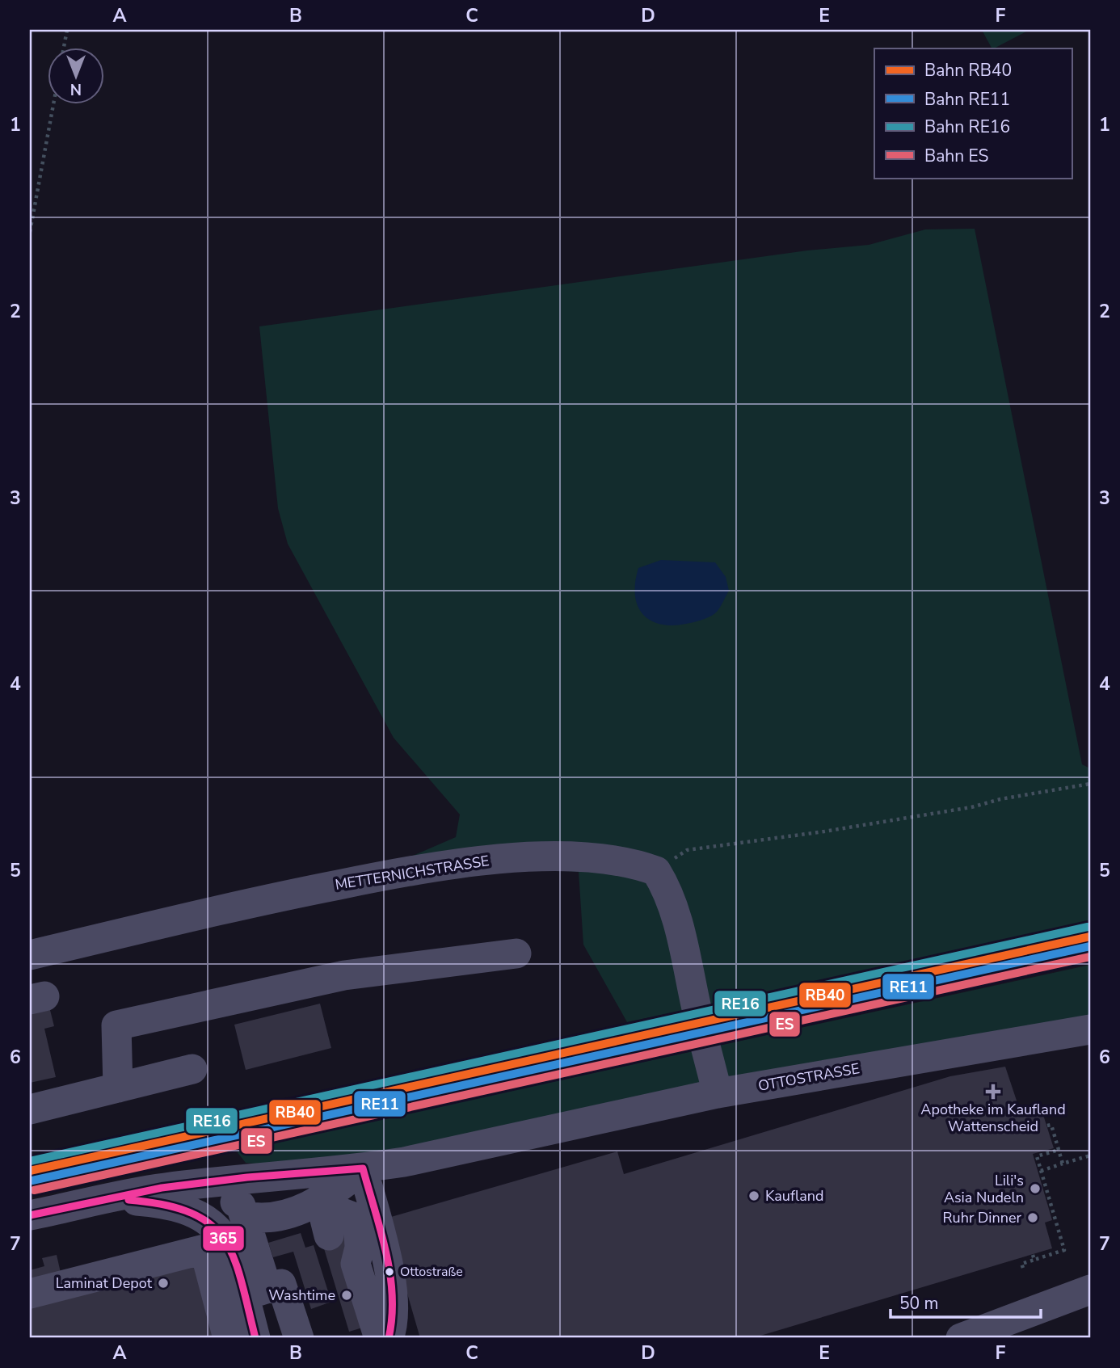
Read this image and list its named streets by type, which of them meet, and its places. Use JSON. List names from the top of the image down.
{
  "streets": {
    "street": ["METTERNICHSTRASSE", "OTTOSTRASSE"]
  },
  "places": {
    "health": ["Apotheke im Kaufland Wattenscheid"],
    "other": [
      "Lili's Asia Nudeln",
      "Kaufland",
      "Ruhr Dinner",
      "Ottostraße",
      "Laminat Depot",
      "Washtime"
    ]
  },
  "lines": [
    "rail line RE16",
    "rail line RB40",
    "rail line RE11",
    "rail line ES",
    "transit line 365"
  ],
  "legend": [
    "Bahn RB40",
    "Bahn RE11",
    "Bahn RE16",
    "Bahn ES"
  ],
  "scale_bar": "50 m",
  "north": "bottom",
  "grid": {
    "columns": [
      "A",
      "B",
      "C",
      "D",
      "E",
      "F"
    ],
    "rows": [
      "1",
      "2",
      "3",
      "4",
      "5",
      "6",
      "7"
    ]
  }
}
